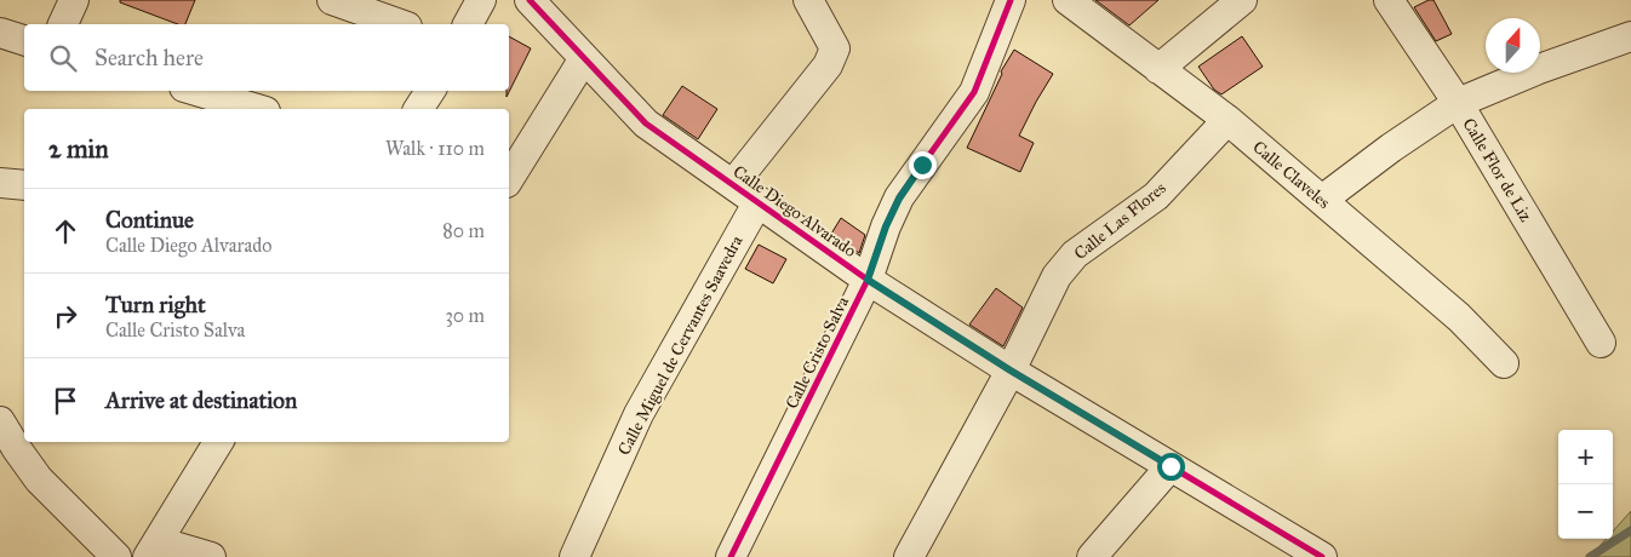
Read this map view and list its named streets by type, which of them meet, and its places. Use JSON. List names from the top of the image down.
{
  "streets": {
    "street": [
      "Calle Flor de Liz",
      "Calle Claveles",
      "Calle Diego Alvarado",
      "Calle Las Flores",
      "Calle Miguel de Cervantes Saavedra",
      "Calle Cristo Salva"
    ]
  },
  "crossings": [
    ["Calle Claveles", "Calle Las Flores"],
    ["Calle Diego Alvarado", "Calle Las Flores"],
    ["Calle Diego Alvarado", "Calle Miguel de Cervantes Saavedra"],
    ["Calle Diego Alvarado", "Calle Cristo Salva"]
  ],
  "north": "top",
  "page": {
    "search": "Search here",
    "heading": ["2 min", "Walk · 110 m"],
    "list": [
      ["Continue", "Calle Diego Alvarado", "80 m"],
      ["Turn right", "Calle Cristo Salva", "30 m"],
      "Arrive at destination"
    ],
    "map_buttons": ["+", "−"]
  }
}
